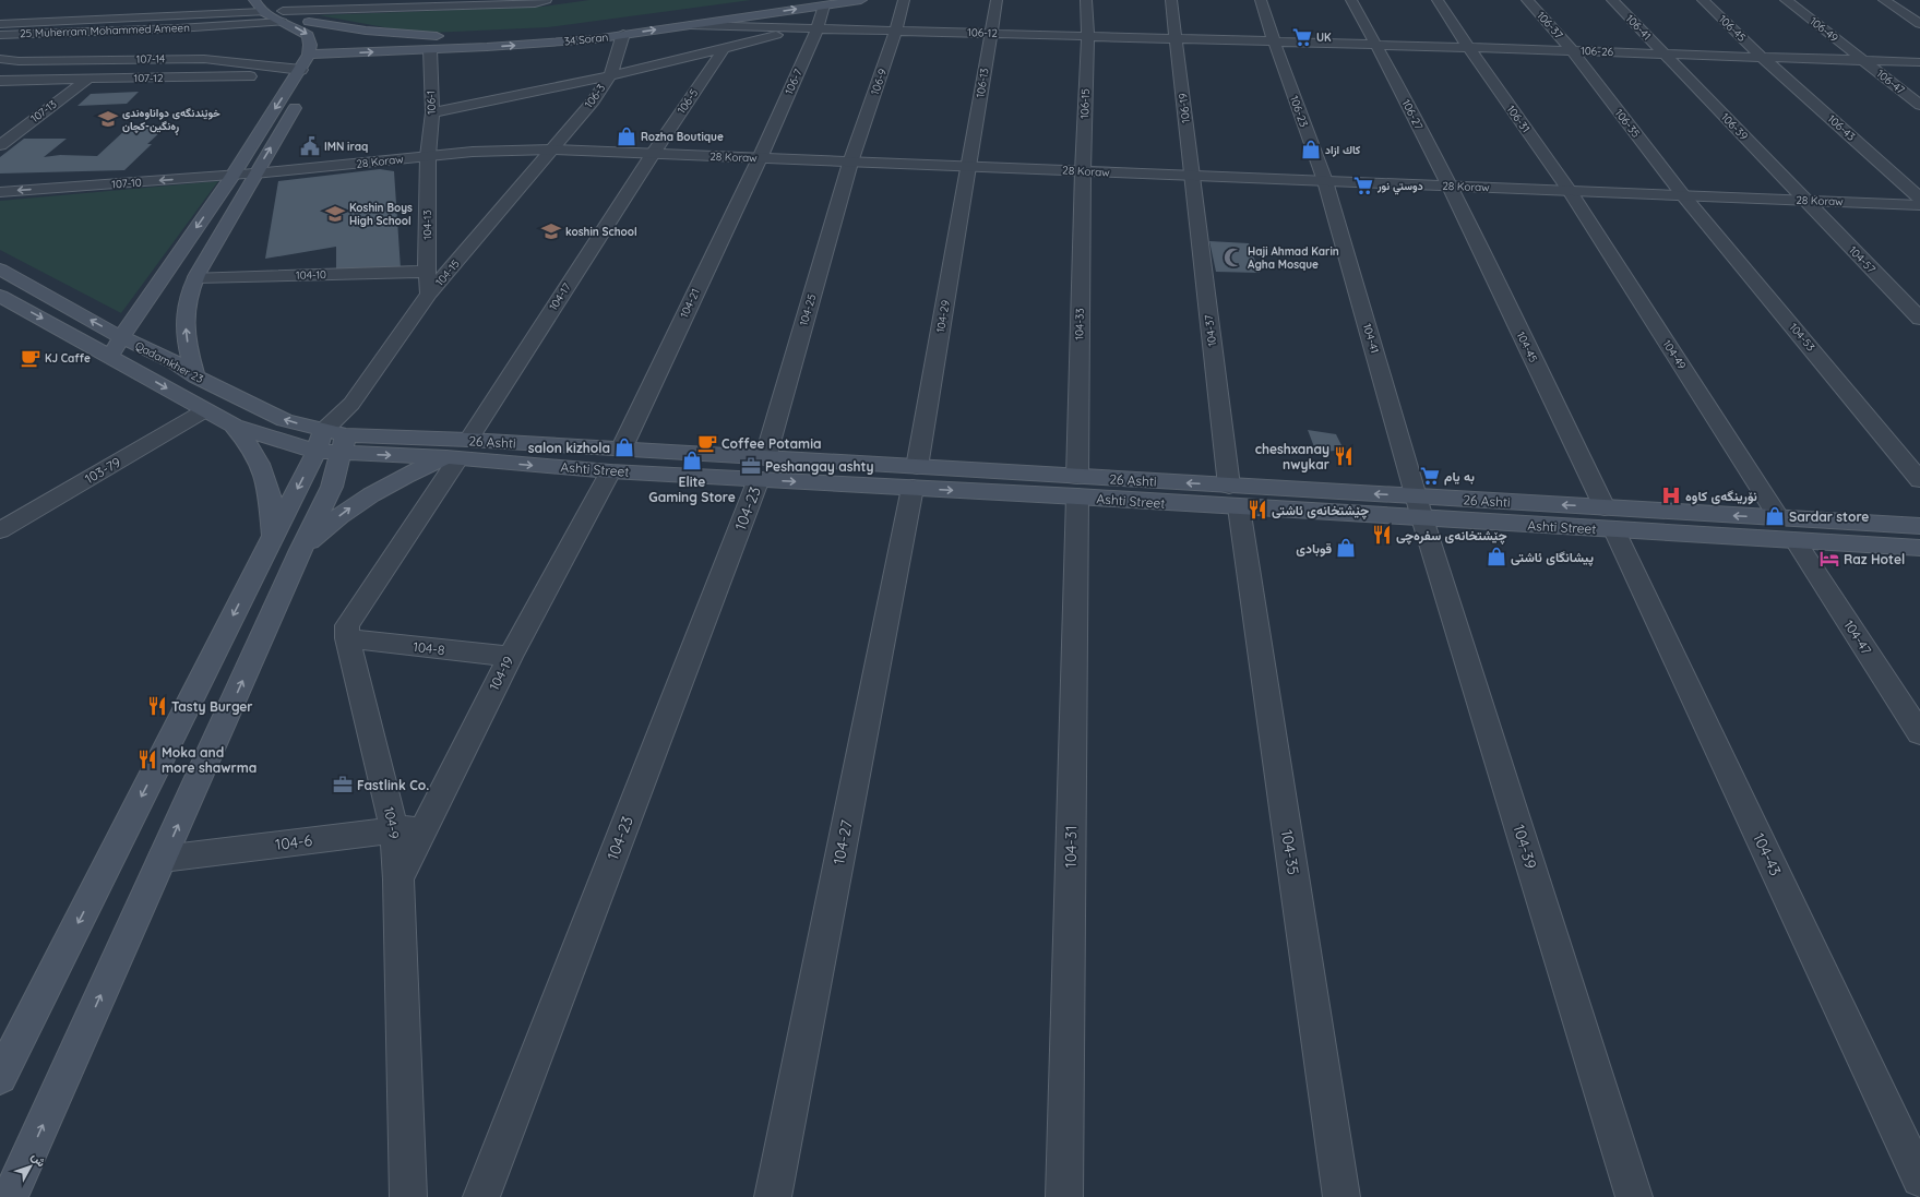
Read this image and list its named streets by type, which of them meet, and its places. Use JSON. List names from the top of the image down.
{
  "streets": {
    "main road": ["34 Soran", "Qadamkher 23", "Ashti Street"],
    "street": [
      "106-37",
      "106-41",
      "106-45",
      "106-49",
      "25 Muherram Mohammed Ameen",
      "106-12",
      "106-26",
      "107-14",
      "107-12",
      "106-7",
      "106-9",
      "106-47",
      "106-13",
      "106-3",
      "106-5",
      "106-1",
      "106-15",
      "106-19",
      "107-13",
      "106-23",
      "106-27",
      "106-31",
      "106-35",
      "106-39",
      "106-43",
      "28 Koraw",
      "107-10",
      "104-13",
      "104-57",
      "104-15",
      "104-10",
      "104-17",
      "104-21",
      "104-25",
      "104-29",
      "104-33",
      "104-37",
      "104-53",
      "104-41",
      "104-45",
      "104-49",
      "103-79",
      "104-23",
      "104-47",
      "104-8",
      "104-19",
      "104-9",
      "104-6",
      "104-27",
      "104-31",
      "104-39",
      "104-35",
      "104-43"
    ]
  },
  "crossings": [
    ["106-37", "106-26"],
    ["106-37", "106-35"],
    ["106-41", "106-26"],
    ["106-41", "106-39"],
    ["106-45", "106-26"],
    ["106-45", "106-43"],
    ["106-49", "106-26"],
    ["106-49", "106-47"],
    ["106-12", "34 Soran"],
    ["106-12", "106-26"],
    ["106-12", "106-7"],
    ["106-12", "106-9"],
    ["106-12", "106-13"],
    ["106-12", "106-15"],
    ["106-12", "106-19"],
    ["106-12", "106-23"],
    ["34 Soran", "106-7"],
    ["34 Soran", "106-3"],
    ["34 Soran", "106-1"],
    ["106-26", "106-47"],
    ["106-26", "106-23"],
    ["106-26", "106-27"],
    ["106-26", "106-31"],
    ["106-26", "106-35"],
    ["106-26", "106-39"],
    ["106-26", "106-43"],
    ["107-14", "107-12"],
    ["107-12", "107-13"],
    ["106-7", "28 Koraw"],
    ["106-7", "104-21"],
    ["106-9", "28 Koraw"],
    ["106-9", "104-25"],
    ["106-13", "28 Koraw"],
    ["106-13", "104-29"],
    ["106-3", "28 Koraw"],
    ["106-3", "104-15"],
    ["106-5", "28 Koraw"],
    ["106-5", "104-17"],
    ["106-1", "28 Koraw"],
    ["106-1", "104-13"],
    ["106-15", "28 Koraw"],
    ["106-15", "104-33"],
    ["106-19", "28 Koraw"],
    ["106-19", "104-37"],
    ["106-23", "28 Koraw"],
    ["106-23", "104-41"],
    ["106-27", "28 Koraw"],
    ["106-27", "104-45"],
    ["106-31", "28 Koraw"],
    ["106-31", "104-49"],
    ["106-35", "28 Koraw"],
    ["106-35", "104-53"],
    ["106-39", "28 Koraw"],
    ["106-39", "104-57"],
    ["28 Koraw", "107-10"],
    ["28 Koraw", "104-13"],
    ["28 Koraw", "104-57"],
    ["28 Koraw", "104-15"],
    ["28 Koraw", "104-17"],
    ["28 Koraw", "104-21"],
    ["28 Koraw", "104-25"],
    ["28 Koraw", "104-29"],
    ["28 Koraw", "104-33"],
    ["28 Koraw", "104-37"],
    ["28 Koraw", "104-53"],
    ["28 Koraw", "104-41"],
    ["28 Koraw", "104-45"],
    ["28 Koraw", "104-49"],
    ["104-13", "104-15"],
    ["104-13", "104-10"],
    ["104-15", "Qadamkher 23"],
    ["104-15", "Ashti Street"],
    ["104-17", "Ashti Street"],
    ["104-17", "104-9"],
    ["104-21", "Ashti Street"],
    ["104-21", "104-19"],
    ["104-25", "Ashti Street"],
    ["104-25", "104-23"],
    ["104-29", "Ashti Street"],
    ["104-29", "104-27"],
    ["104-33", "Ashti Street"],
    ["104-33", "104-31"],
    ["104-37", "Ashti Street"],
    ["104-37", "104-35"],
    ["104-41", "Ashti Street"],
    ["104-41", "104-39"],
    ["104-45", "Ashti Street"],
    ["104-45", "104-43"],
    ["Qadamkher 23", "Ashti Street"],
    ["Qadamkher 23", "103-79"],
    ["Ashti Street", "104-23"],
    ["Ashti Street", "104-47"],
    ["Ashti Street", "104-19"],
    ["Ashti Street", "104-9"],
    ["Ashti Street", "104-27"],
    ["Ashti Street", "104-31"],
    ["Ashti Street", "104-39"],
    ["Ashti Street", "104-35"],
    ["Ashti Street", "104-43"],
    ["104-8", "104-19"],
    ["104-8", "104-9"],
    ["104-19", "104-9"],
    ["104-19", "104-6"],
    ["104-9", "104-6"]
  ],
  "places": {
    "supermarket": ["UK", "دوستي نور", "به يام"],
    "school or university": ["خوێندنگەی دواناوەندی ڕەنگین-کچان", "Koshin Boys High School", "koshin School"],
    "shop": [
      "Rozha Boutique",
      "كاك ازاد",
      "salon kizhola",
      "Elite Gaming Store",
      "Sardar store",
      "قوبادی",
      "پیشانگای ئاشتی"
    ],
    "public building": ["IMN iraq"],
    "mosque": ["Haji Ahmad Karin Agha Mosque"],
    "cafe": ["KJ Caffe", "Coffee Potamia"],
    "restaurant": [
      "cheshxanay nwykar",
      "چێشتخانەی ئاشتی",
      "چێشتخانەی سفرەچی",
      "Tasty Burger",
      "Moka and more shawrma"
    ],
    "office": ["Peshangay ashty", "Fastlink Co."],
    "hospital": ["نۆرینگەی کاوە"],
    "hotel": ["Raz Hotel"]
  },
  "north": "top right"
}
